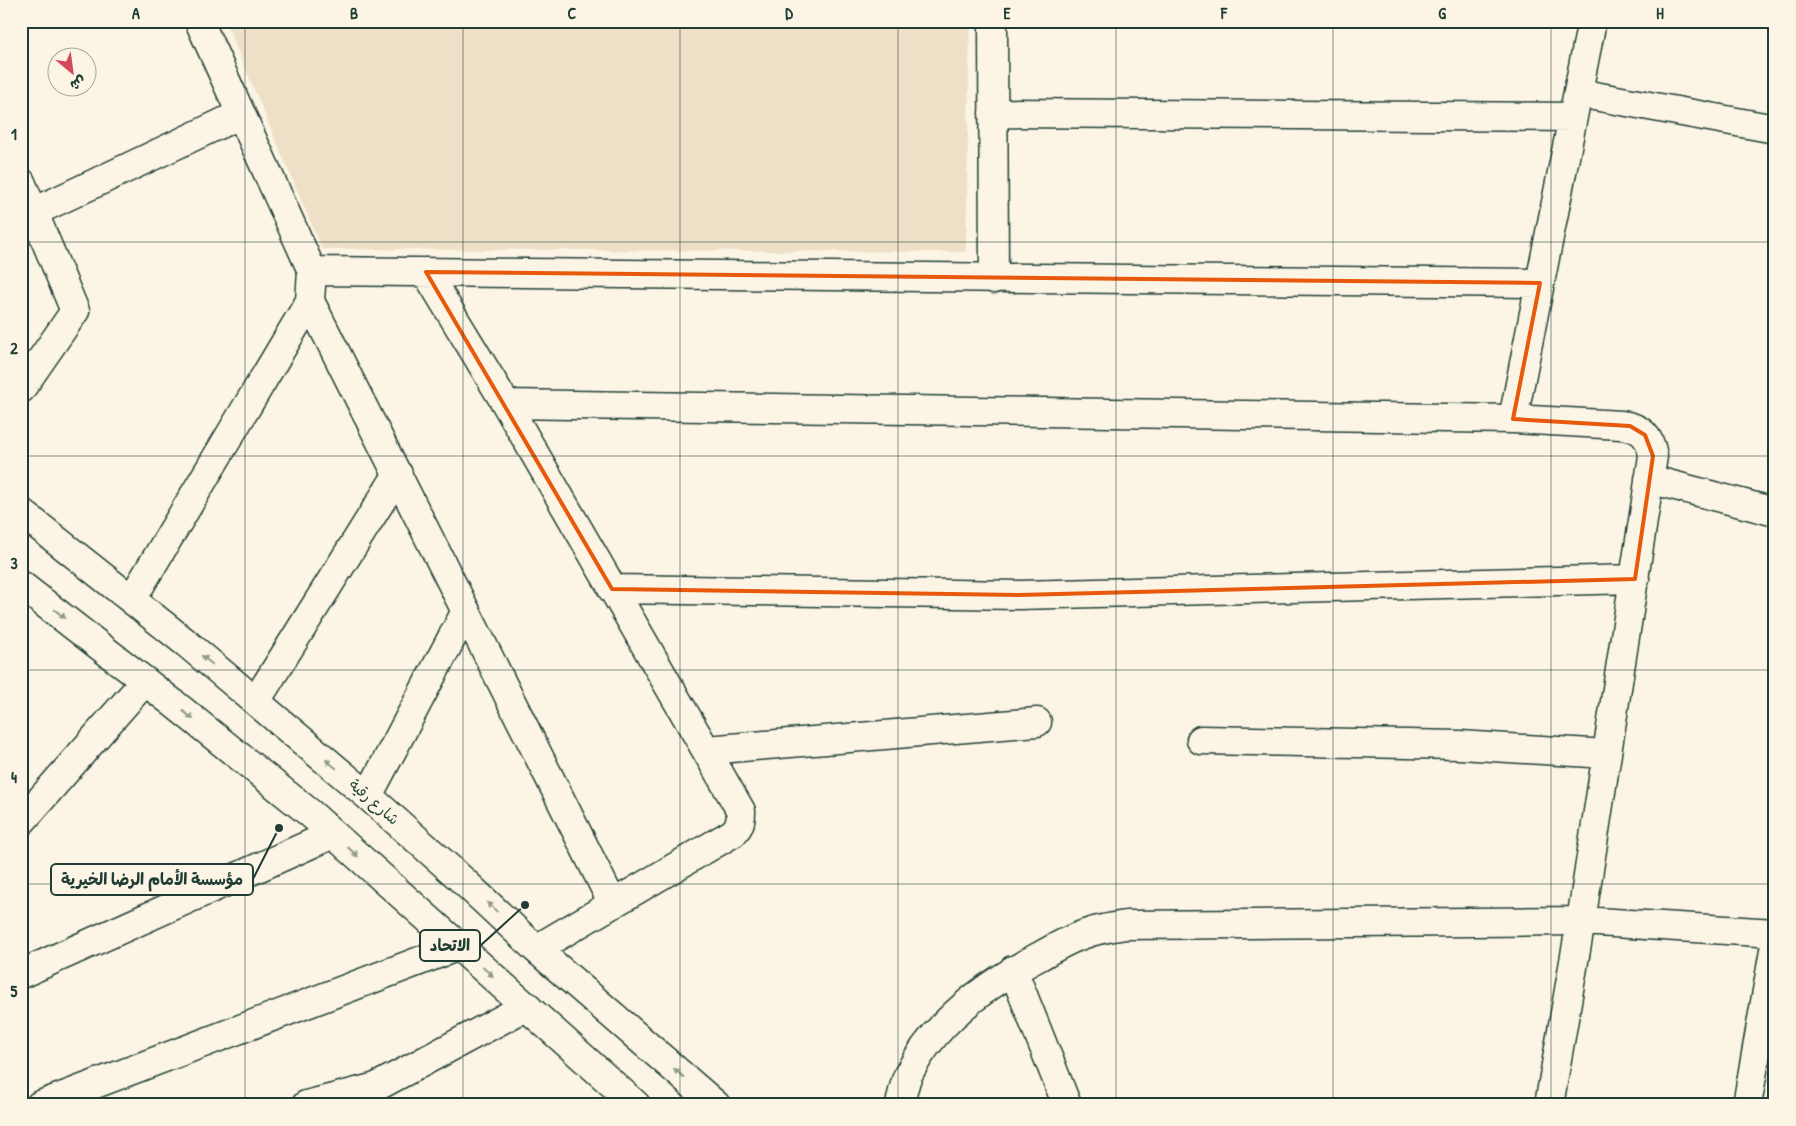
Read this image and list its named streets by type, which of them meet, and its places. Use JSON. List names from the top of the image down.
{
  "streets": {
    "street": ["شارع رقية"]
  },
  "places": ["مؤسسة الأمام الرضا الخيرية", "الاتحاد"],
  "north": "bottom right",
  "grid": {
    "columns": [
      "A",
      "B",
      "C",
      "D",
      "E",
      "F",
      "G",
      "H"
    ],
    "rows": [
      "1",
      "2",
      "3",
      "4",
      "5"
    ]
  }
}
